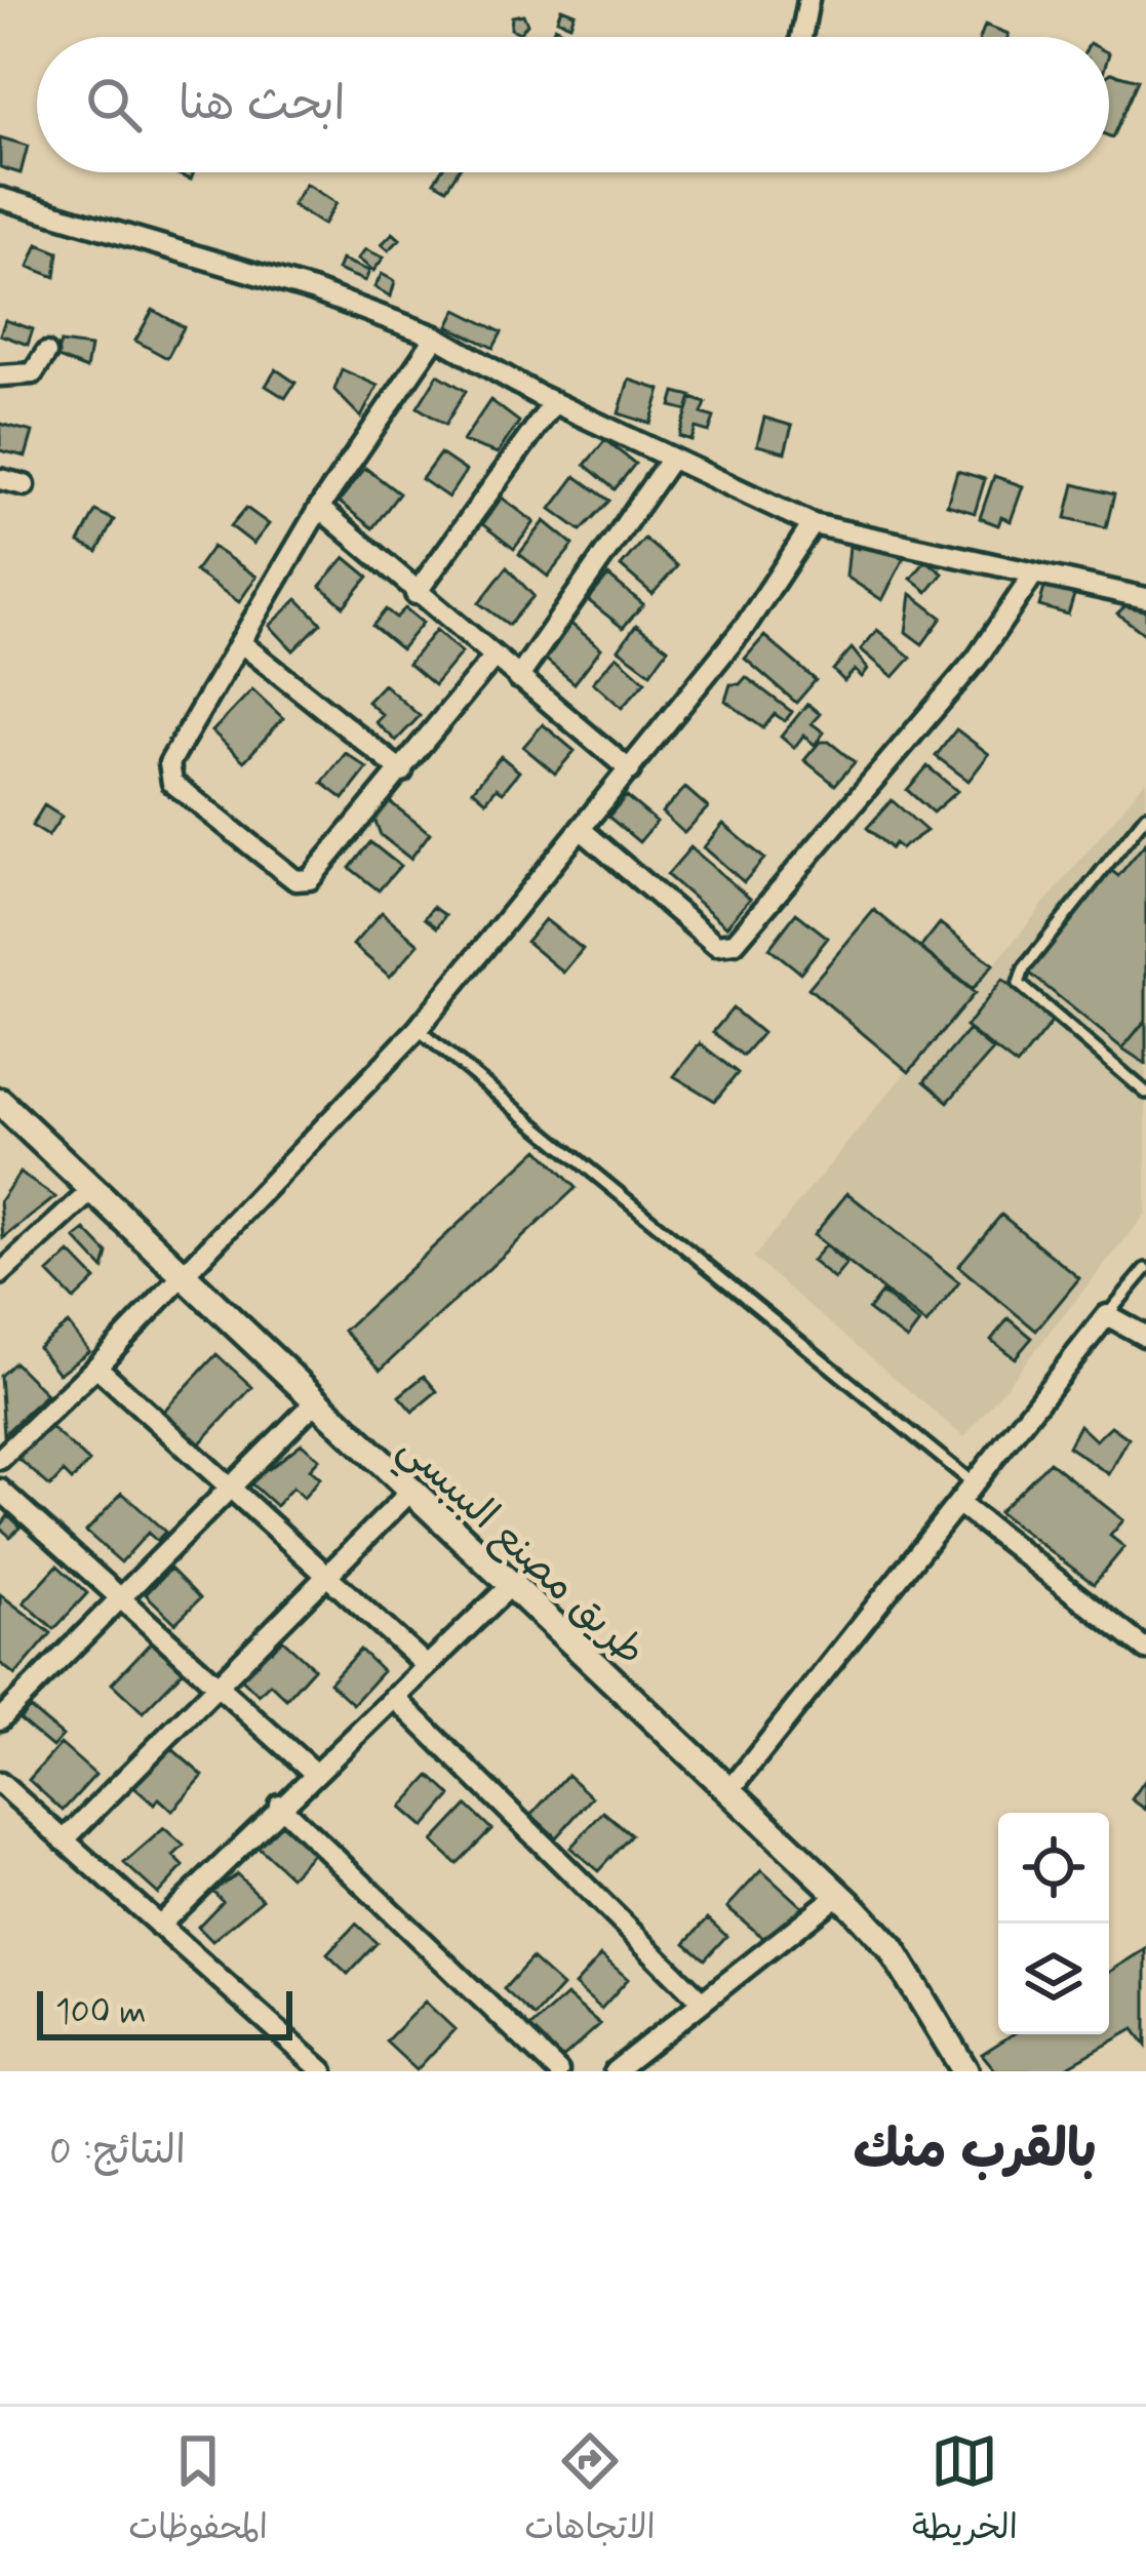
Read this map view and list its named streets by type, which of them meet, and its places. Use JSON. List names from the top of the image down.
{
  "streets": {
    "main road": ["طريق مصنع البيبسي"]
  },
  "scale_bar": "100 m",
  "page": {
    "search": "ابحث هنا",
    "scale": "100 m",
    "heading": ["بالقرب منك", "النتائج: 0"],
    "nav": ["الخريطة", "الاتجاهات", "المحفوظات"]
  }
}
